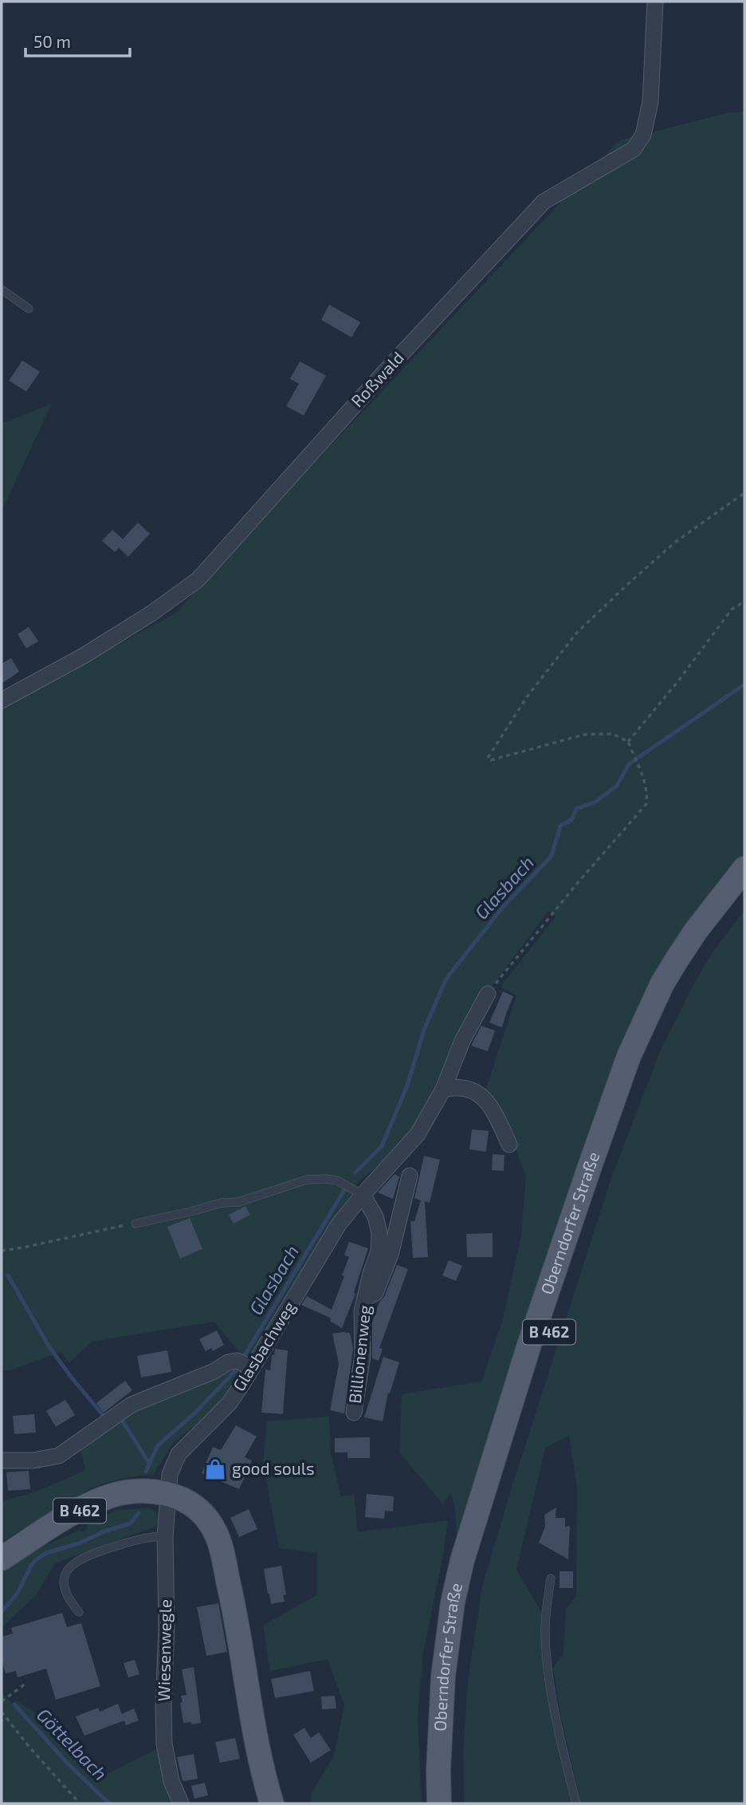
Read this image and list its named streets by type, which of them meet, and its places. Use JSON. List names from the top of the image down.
{
  "streets": {
    "main road": ["Oberndorfer Straße", "B 462"],
    "street": [
      "Roßwald",
      "Glasbachweg",
      "Billionenweg",
      "Wiesenwegle"
    ]
  },
  "crossings": [
    ["B 462", "Glasbachweg"],
    ["B 462", "Wiesenwegle"],
    ["Glasbachweg", "Billionenweg"],
    ["Glasbachweg", "Wiesenwegle"]
  ],
  "water": ["Glasbach", "Göttelbach"],
  "places": {
    "shop": ["good souls"]
  },
  "scale_bar": "50 m"
}
